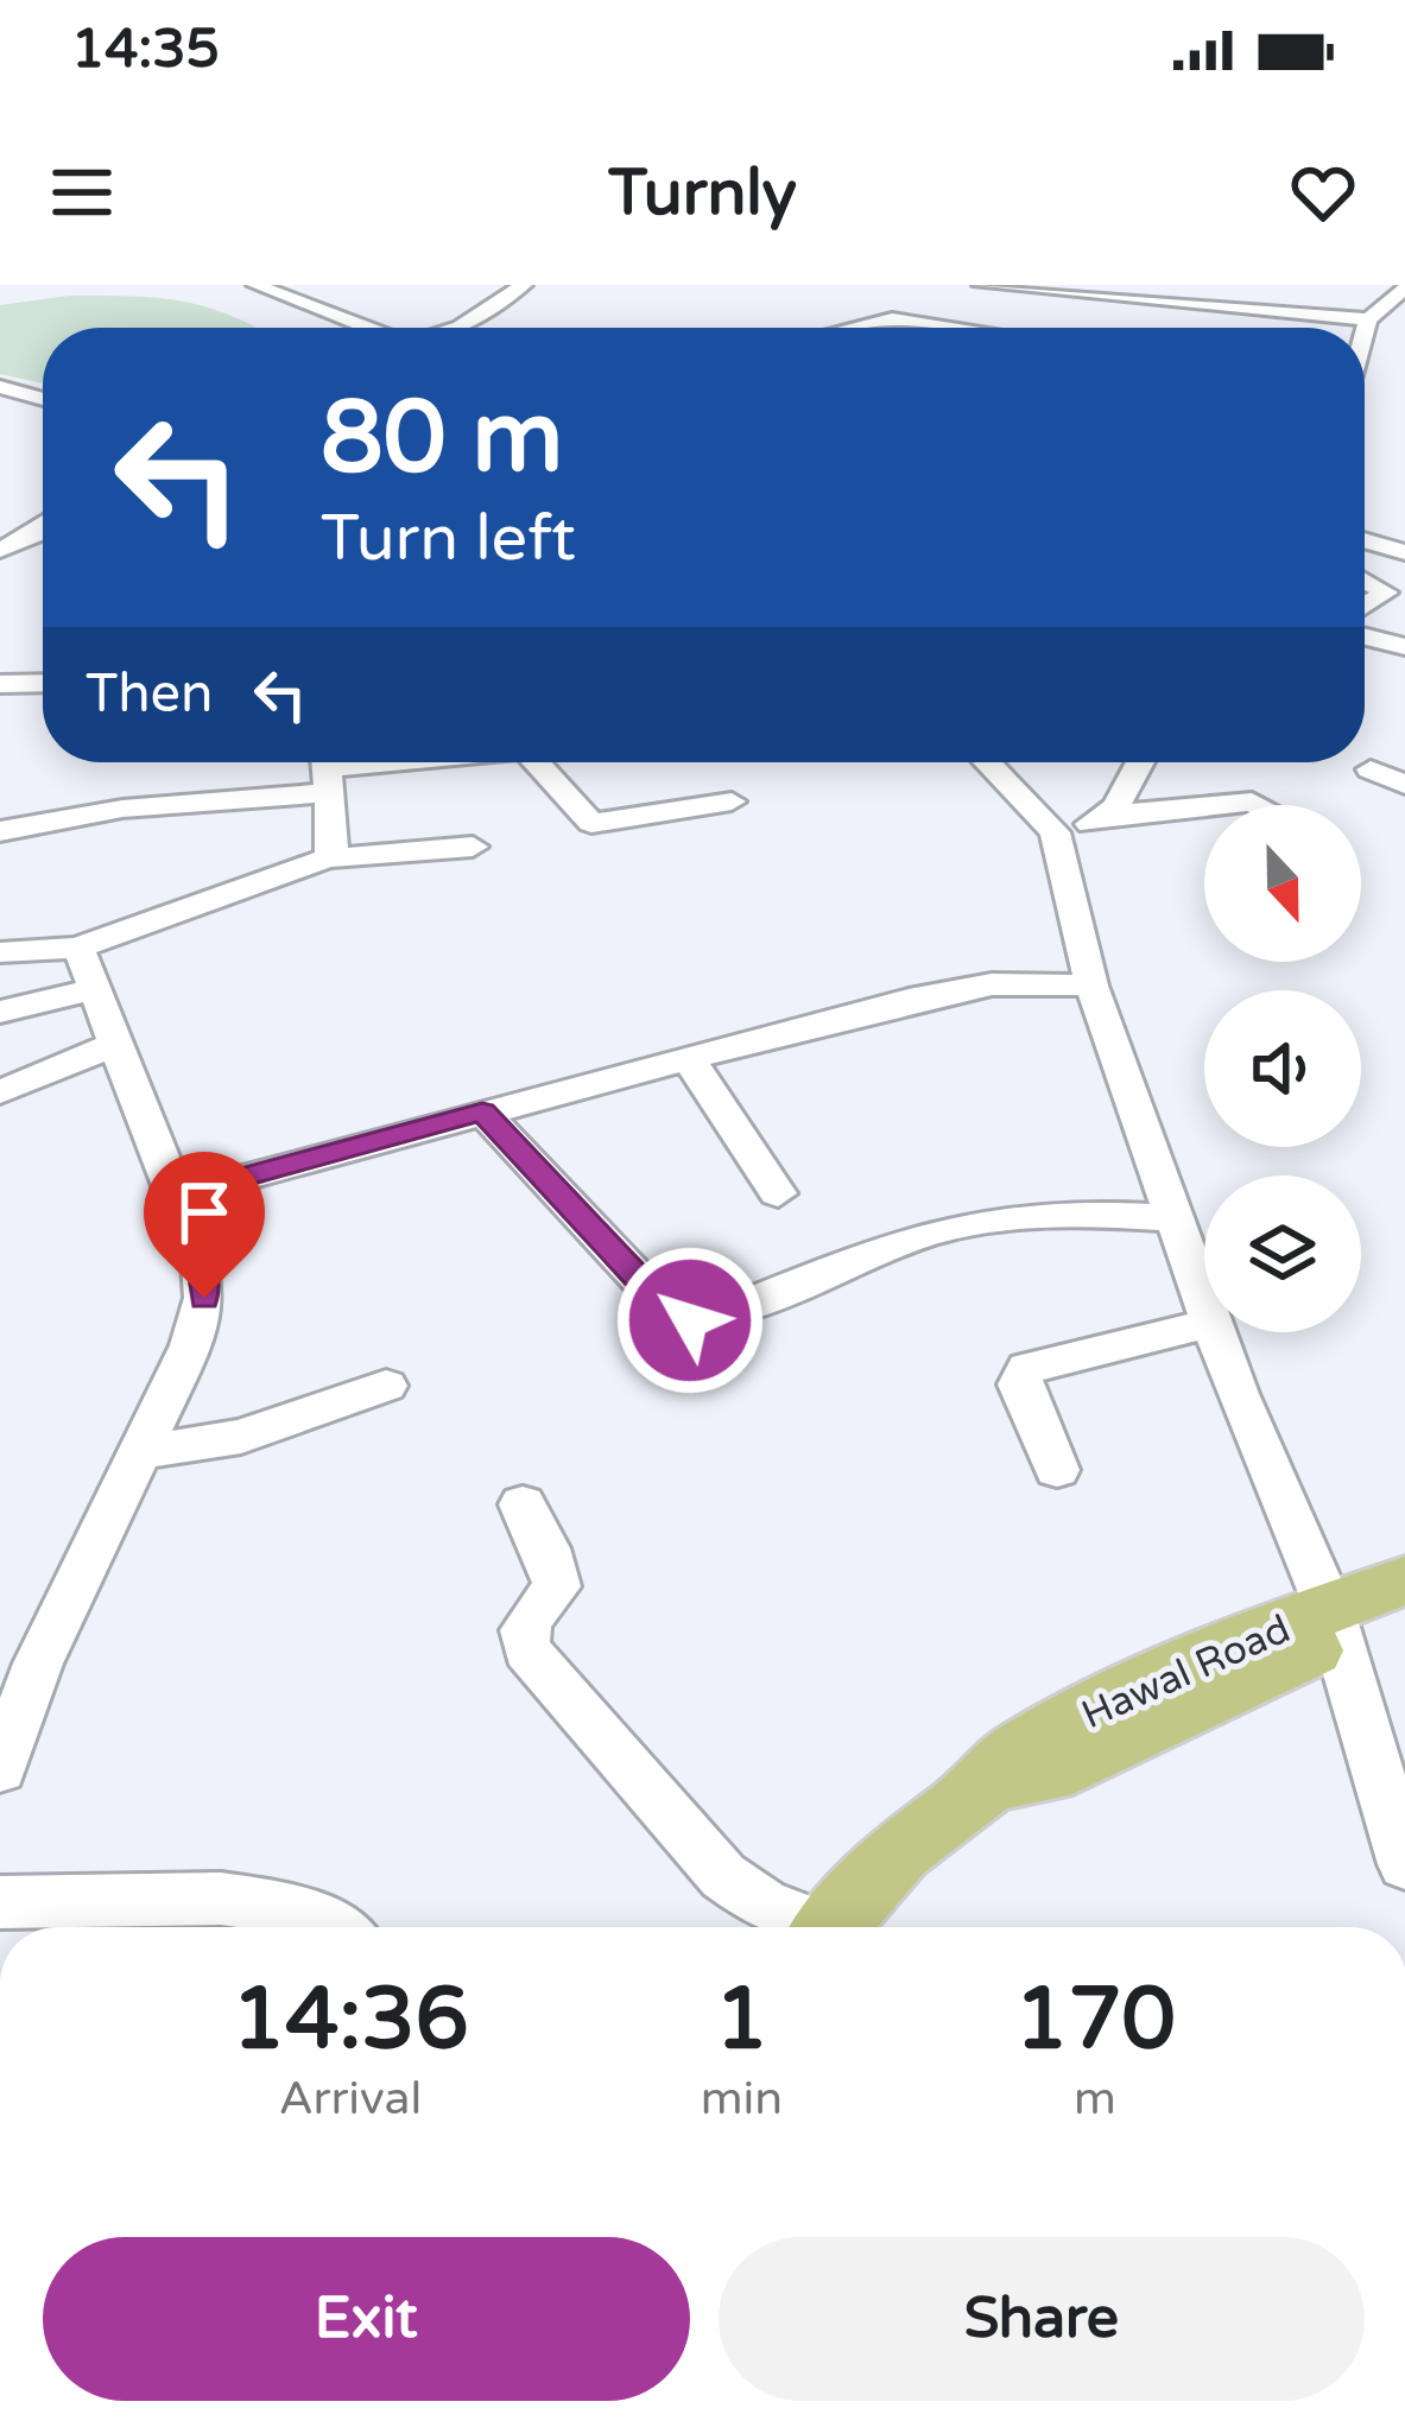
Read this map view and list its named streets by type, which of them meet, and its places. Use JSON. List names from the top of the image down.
{
  "streets": {
    "main road": ["Hawal Road"]
  },
  "north": "bottom",
  "page": {
    "status": "14:35",
    "header": "Turnly",
    "turn": ["80 m", "Turn left"],
    "then": "Then",
    "eta": [
      "14:36",
      "Arrival",
      "1",
      "min",
      "170",
      "m"
    ],
    "buttons": ["Exit", "Share"]
  }
}
